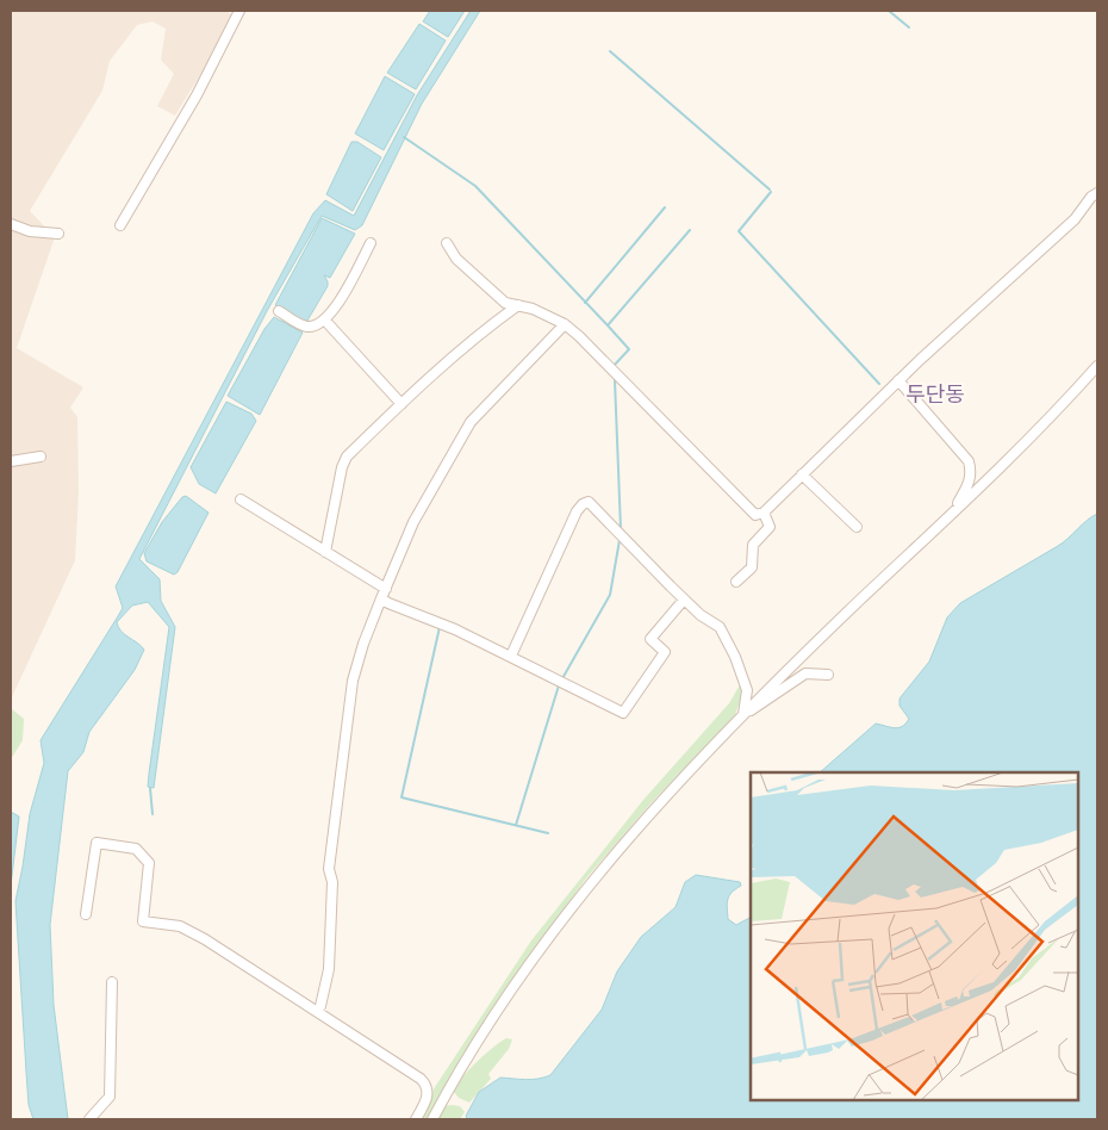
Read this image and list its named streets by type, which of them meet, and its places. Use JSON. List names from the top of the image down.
{
  "districts": ["두단동"]
}
